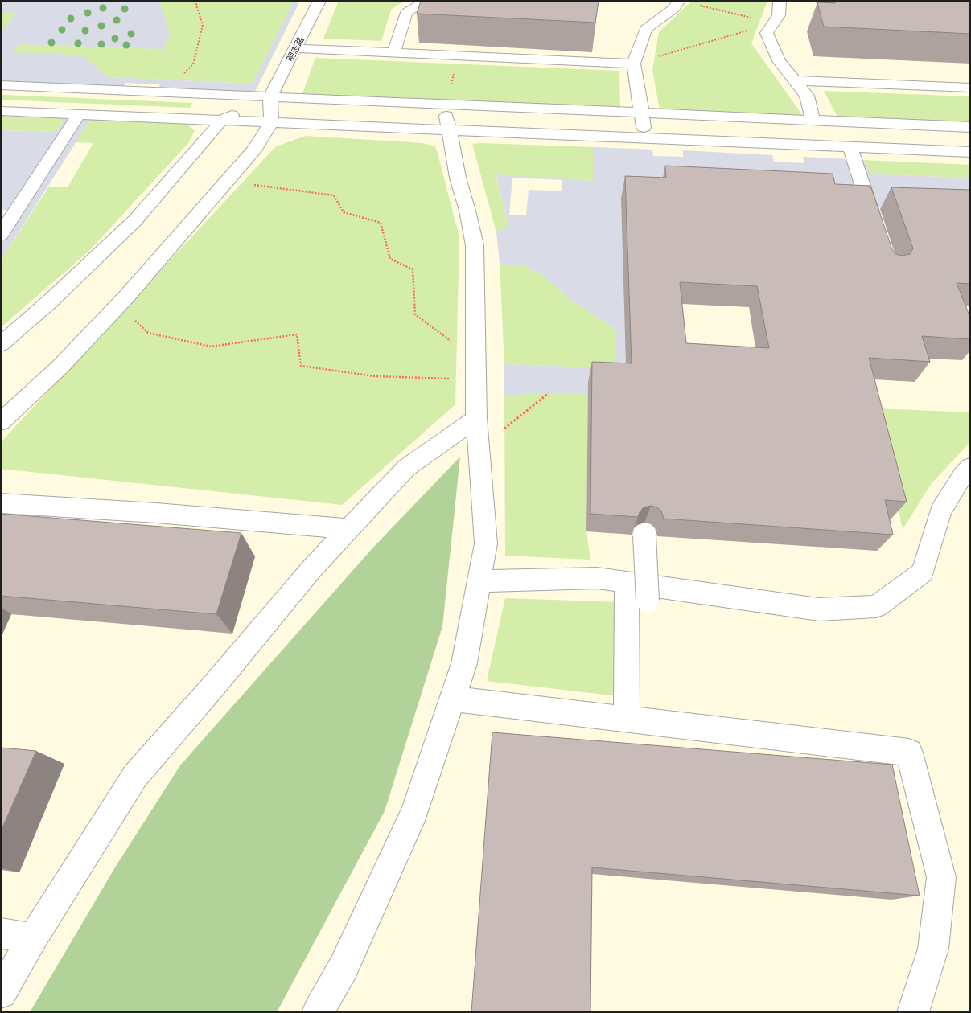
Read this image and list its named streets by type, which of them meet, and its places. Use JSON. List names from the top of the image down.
{
  "streets": {
    "street": ["明志路"]
  }
}
